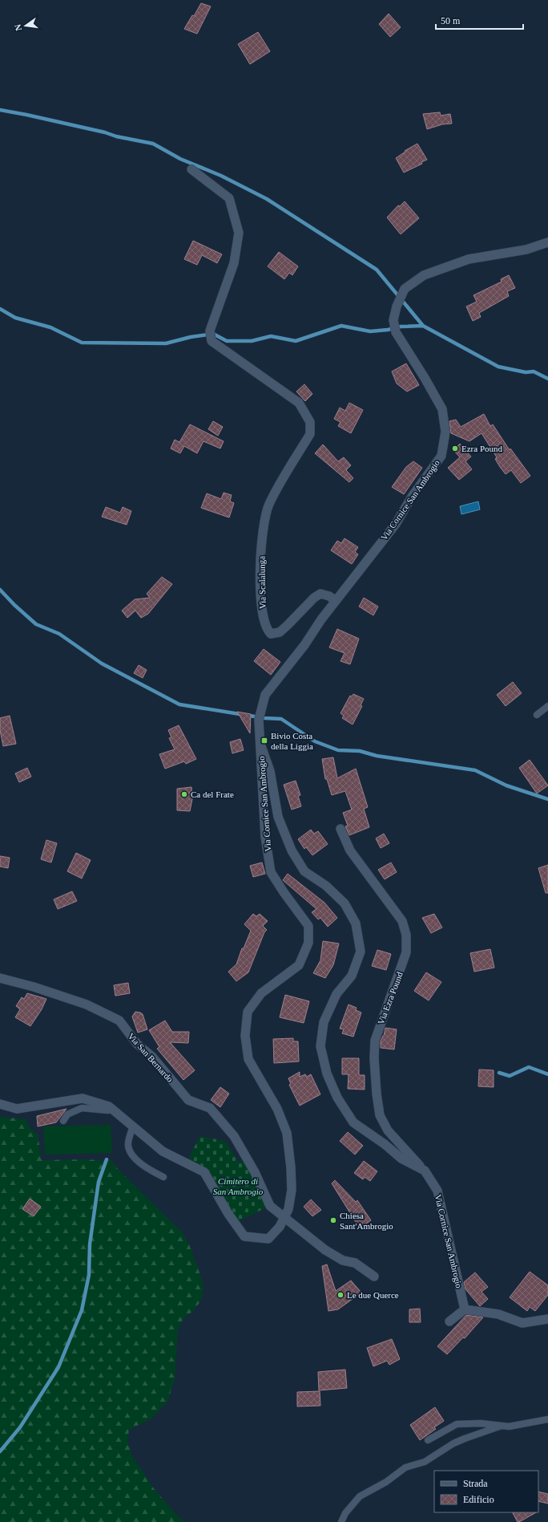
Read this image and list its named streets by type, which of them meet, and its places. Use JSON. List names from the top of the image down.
{
  "streets": {
    "street": [
      "Via Cornice San Ambrogio",
      "Via Scalalunga",
      "Via Ezra Pound",
      "Via San Bernardo"
    ]
  },
  "crossings": [
    ["Via Cornice San Ambrogio", "Via Scalalunga"],
    ["Via Cornice San Ambrogio", "Via Ezra Pound"],
    ["Via Cornice San Ambrogio", "Via San Bernardo"]
  ],
  "parks": ["Cimitero di San Ambrogio"],
  "places": {
    "other": [
      "Ezra Pound",
      "Ca del Frate",
      "Chiesa Sant'Ambrogio",
      "Le due Querce"
    ],
    "transit": ["Bivio Costa della Liggia"]
  },
  "legend": ["Strada", "Edificio"],
  "scale_bar": "50 m",
  "north": "left"
}
